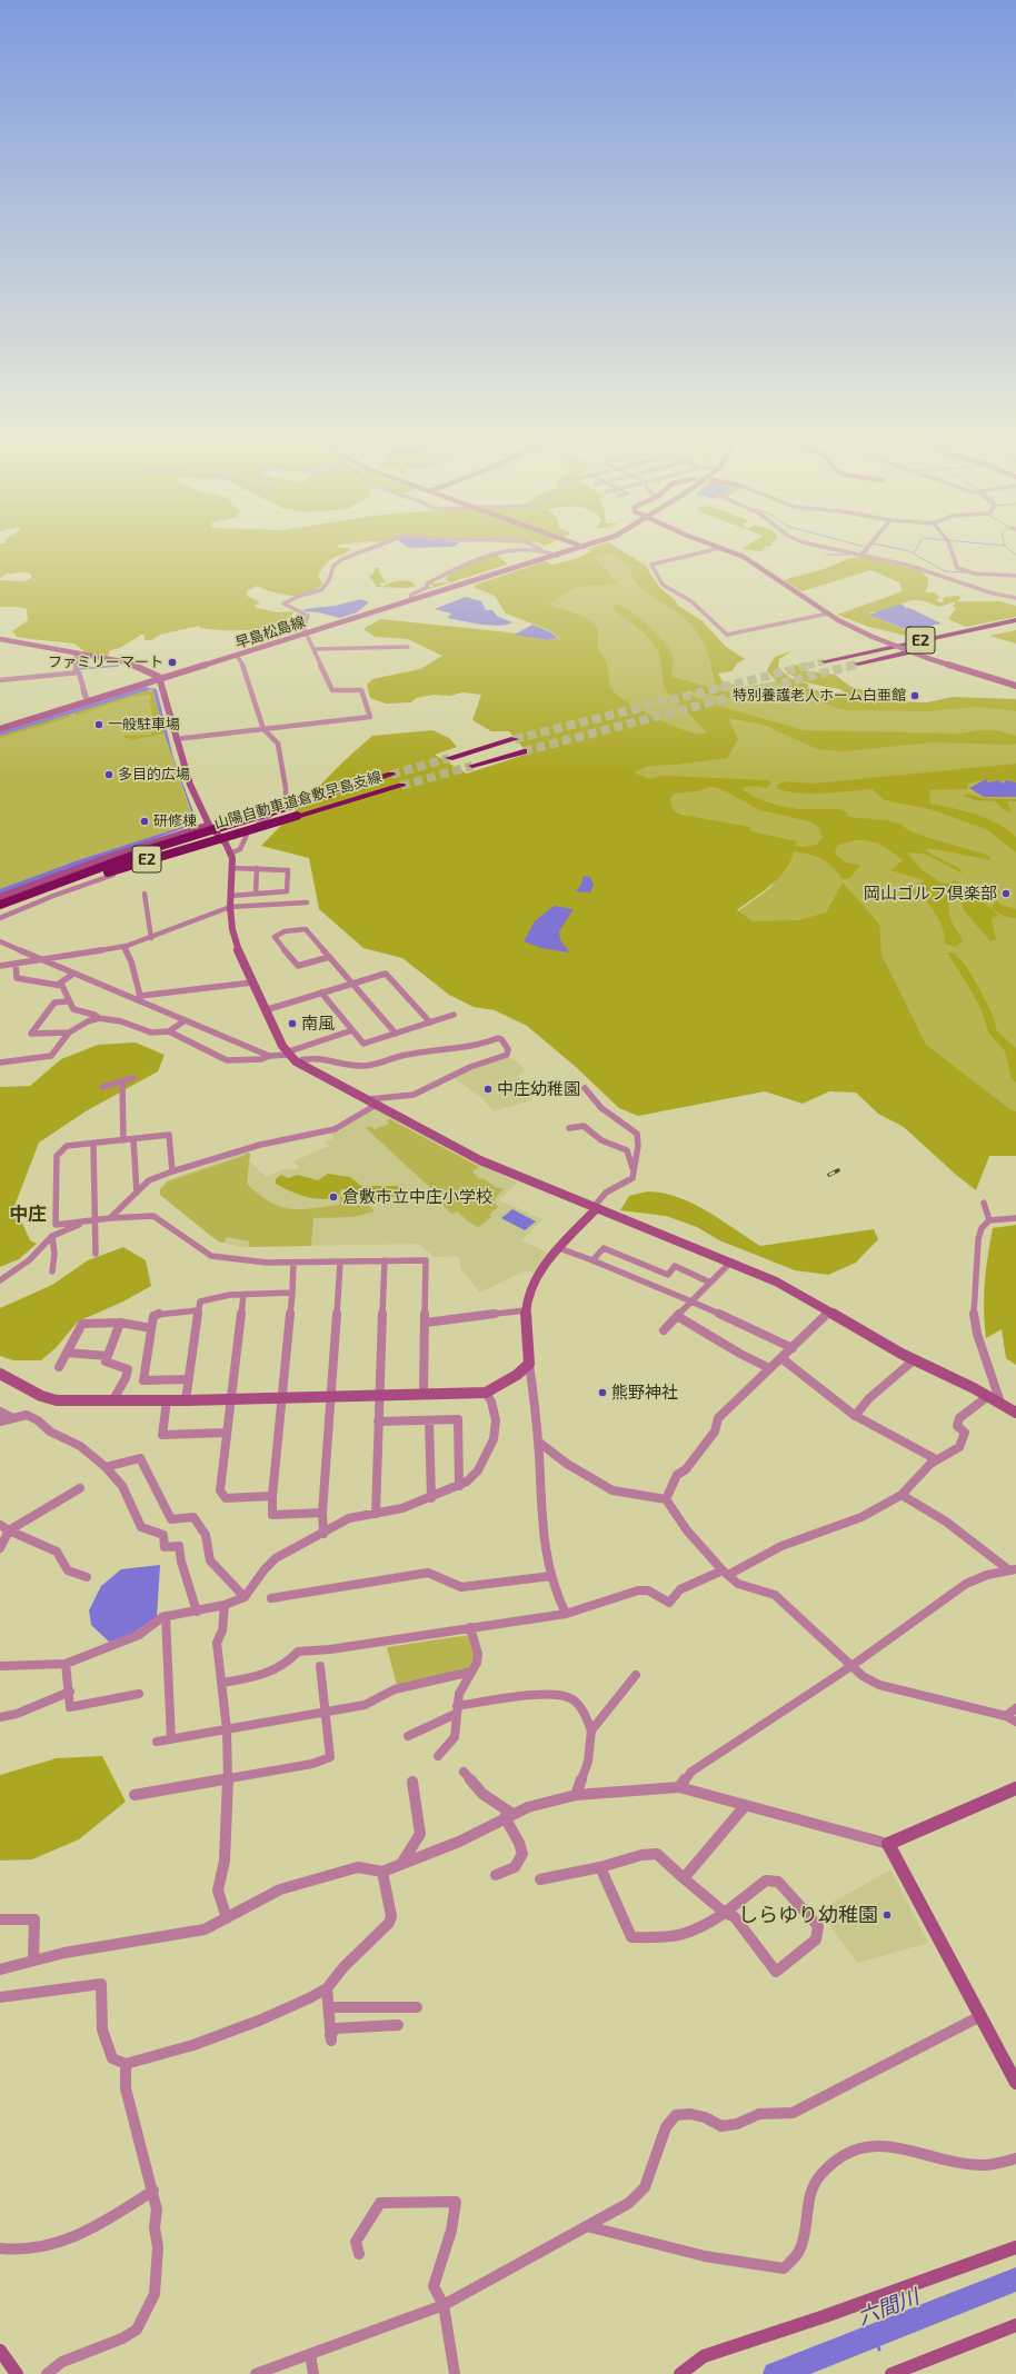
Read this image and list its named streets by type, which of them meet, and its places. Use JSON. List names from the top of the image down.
{
  "streets": {
    "highway": ["E2", "山陽自動車道倉敷早島支線"],
    "street": ["早島松島線"]
  },
  "districts": ["中庄"],
  "water": ["六間川"],
  "places": [
    "ファミリーマート",
    "特別養護老人ホーム白亜館",
    "一般駐車場",
    "多目的広場",
    "研修棟",
    "岡山ゴルフ倶楽部",
    "南風",
    "中庄幼稚園",
    "倉敷市立中庄小学校",
    "熊野神社",
    "しらゆり幼稚園"
  ]
}
